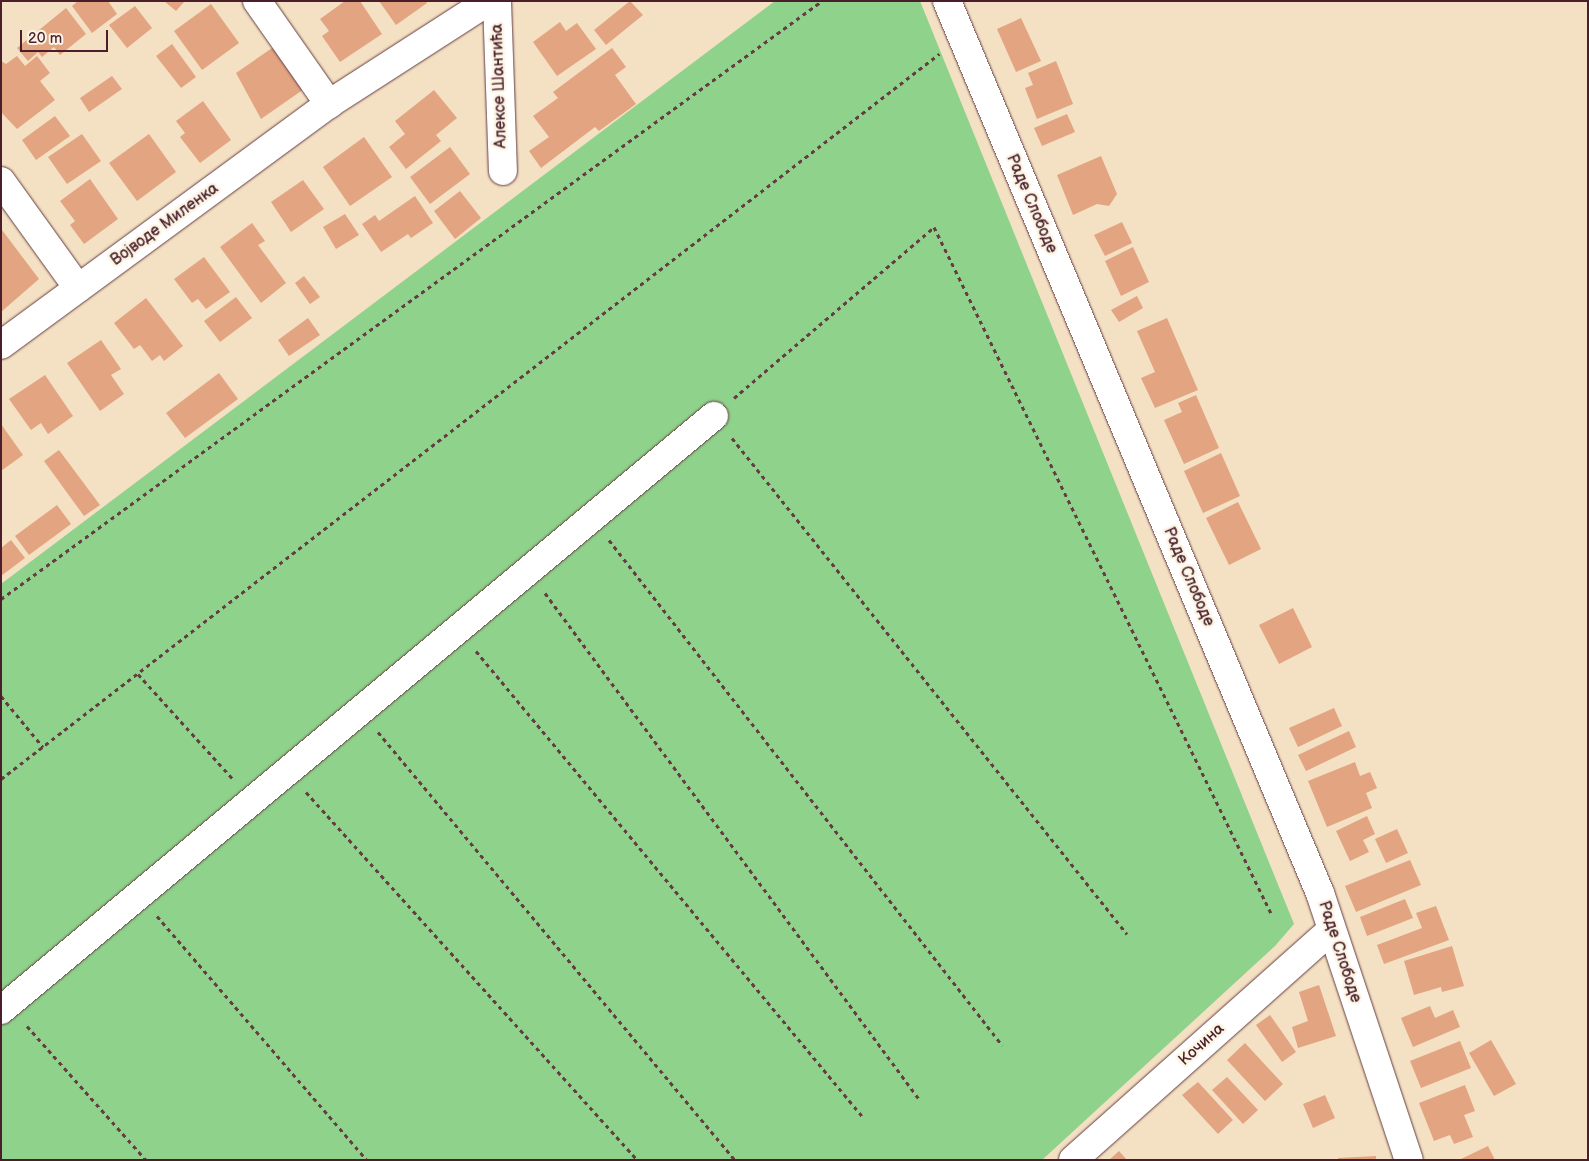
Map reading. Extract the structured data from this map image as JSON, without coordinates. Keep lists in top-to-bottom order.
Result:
{
  "streets": {
    "street": [
      "Алексе Шантића",
      "Раде Слободе",
      "Војводе Миленка",
      "Кочина"
    ]
  },
  "crossings": [
    ["Раде Слободе", "Кочина"]
  ],
  "scale_bar": "20 m"
}
